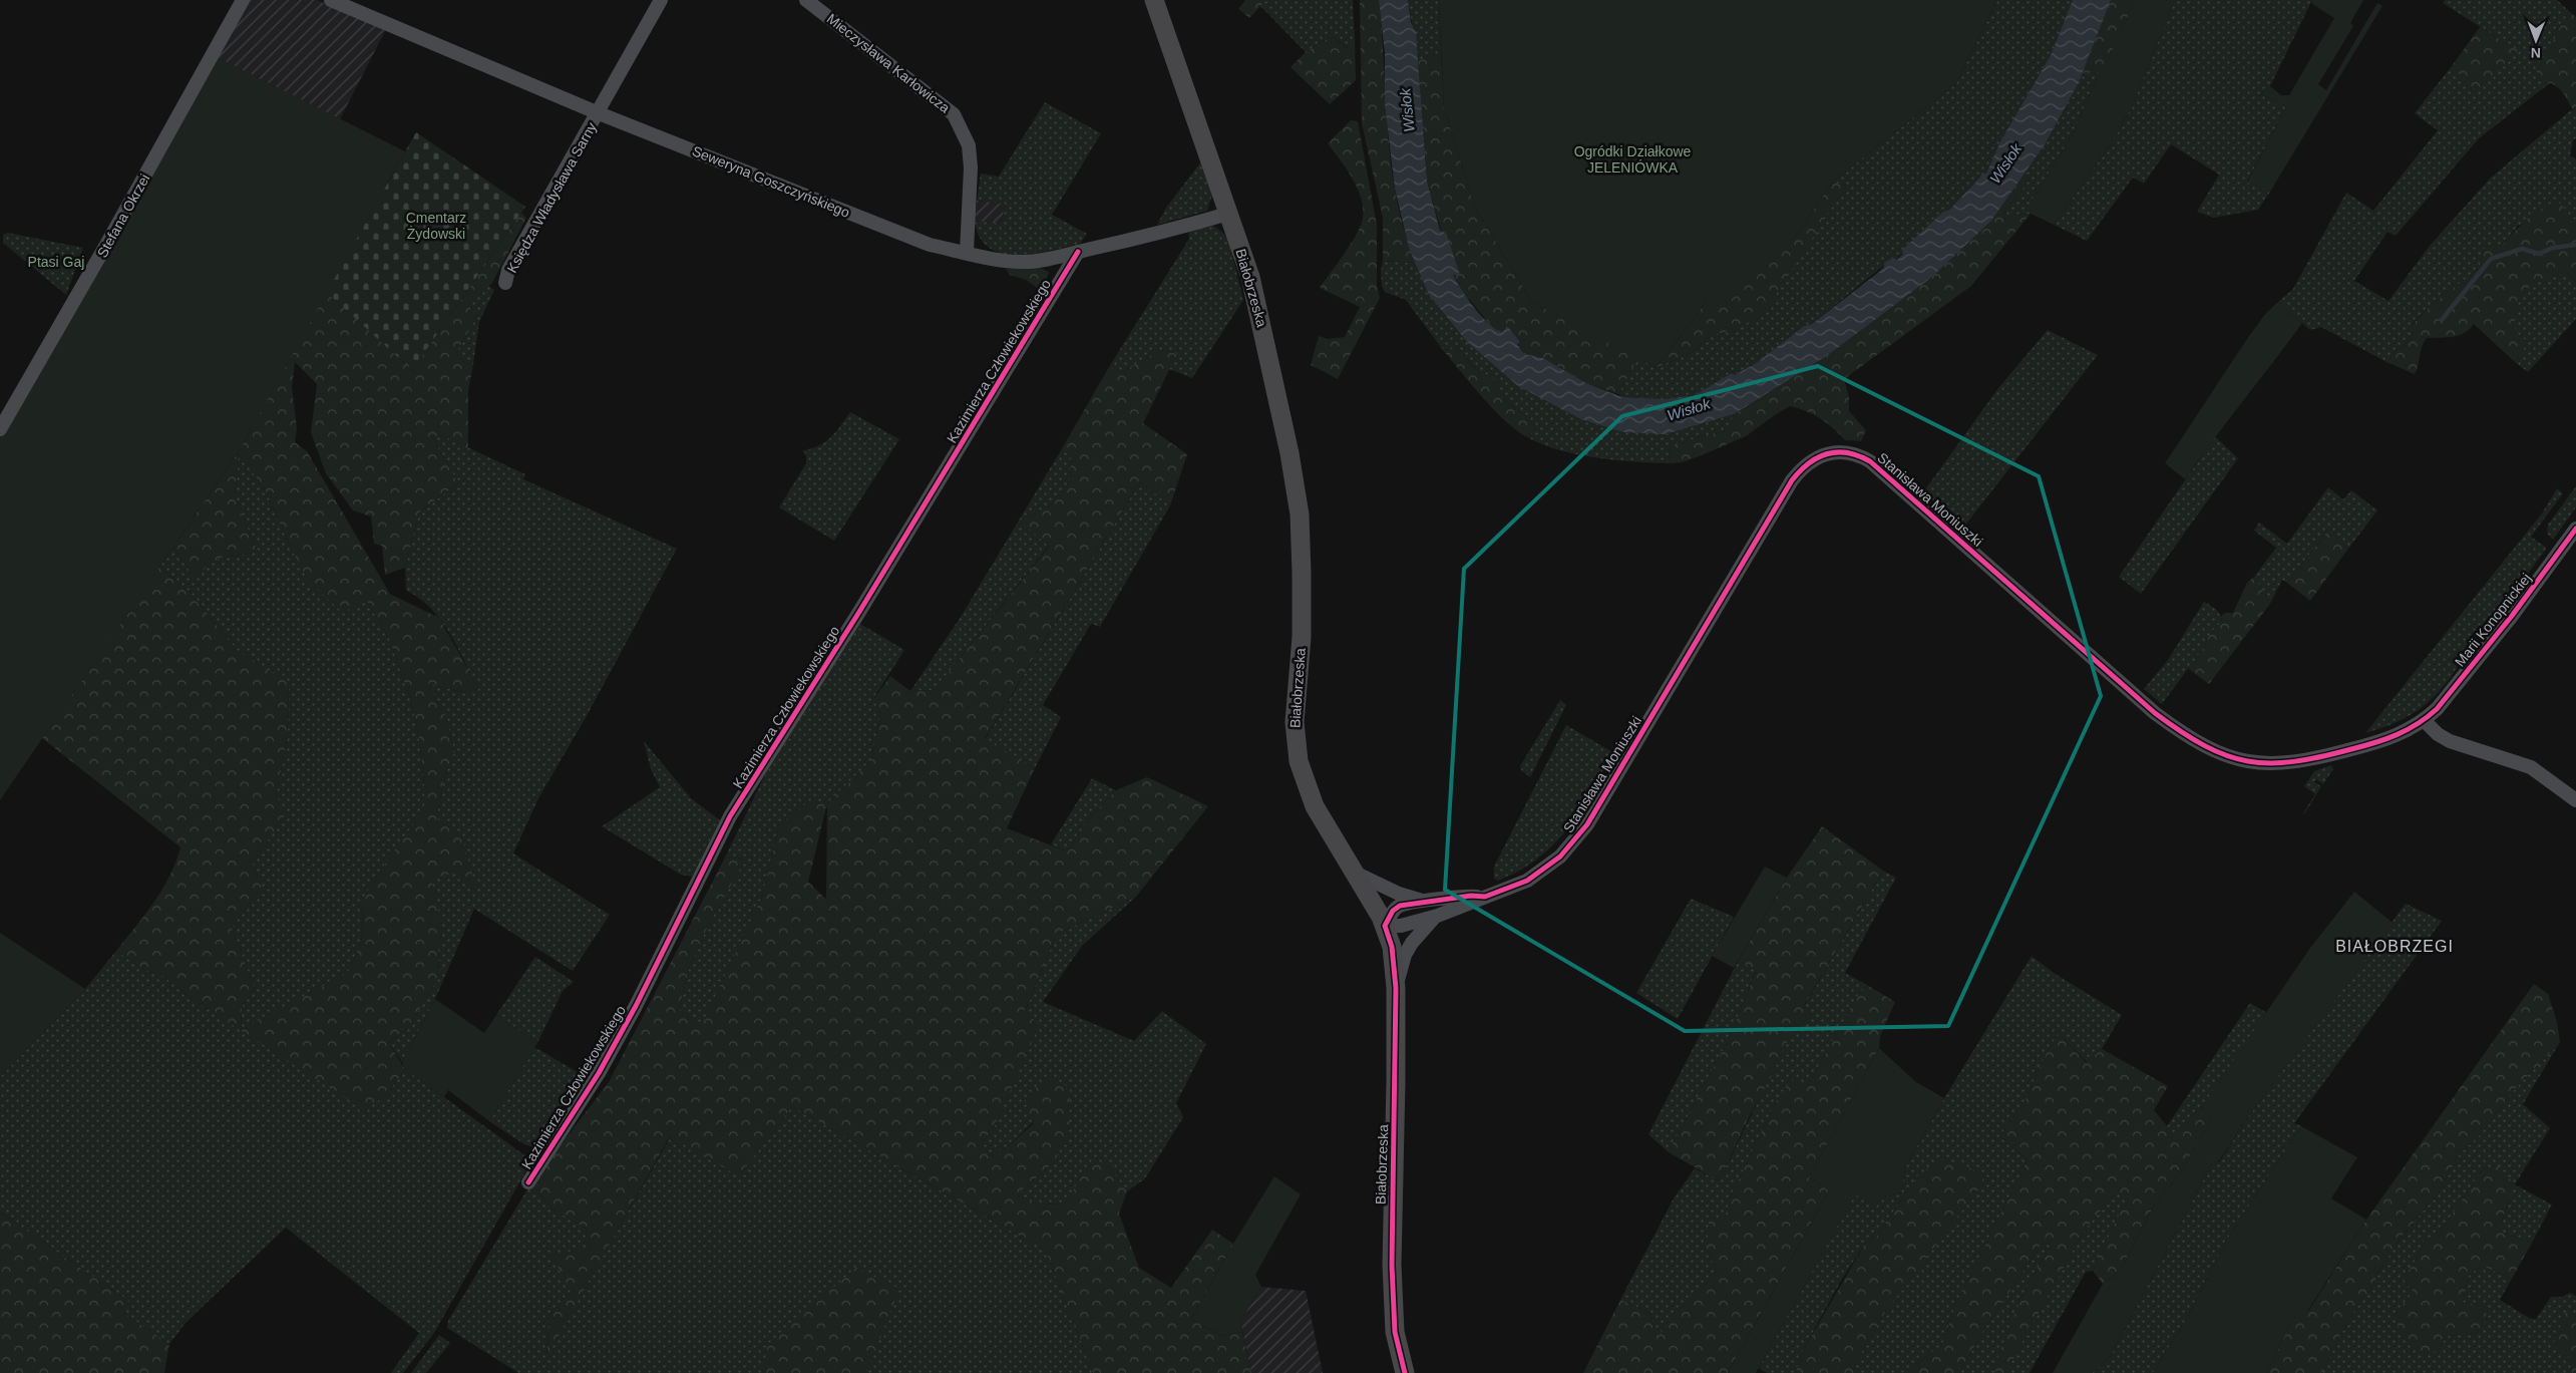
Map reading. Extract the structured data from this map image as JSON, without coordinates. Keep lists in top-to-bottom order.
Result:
{
  "streets": {
    "street": [
      "Mieczysława Karłowicza",
      "Seweryna Goszczyńskiego",
      "Księdza Władysława Sarny",
      "Stefana Okrzei",
      "Białobrzeska",
      "Kazimierza Człowiekowskiego",
      "Stanisława Moniuszki",
      "Marii Konopnickiej"
    ]
  },
  "crossings": [
    ["Mieczysława Karłowicza", "Seweryna Goszczyńskiego"],
    ["Seweryna Goszczyńskiego", "Księdza Władysława Sarny"],
    ["Seweryna Goszczyńskiego", "Białobrzeska"],
    ["Seweryna Goszczyńskiego", "Kazimierza Człowiekowskiego"],
    ["Białobrzeska", "Stanisława Moniuszki"],
    ["Stanisława Moniuszki", "Marii Konopnickiej"]
  ],
  "districts": ["BIAŁOBRZEGI"],
  "water": ["Wisłok"],
  "parks": ["Ogródki Działkowe JELENIÓWKA", "Cmentarz Żydowski", "Ptasi Gaj"],
  "north": "bottom"
}
